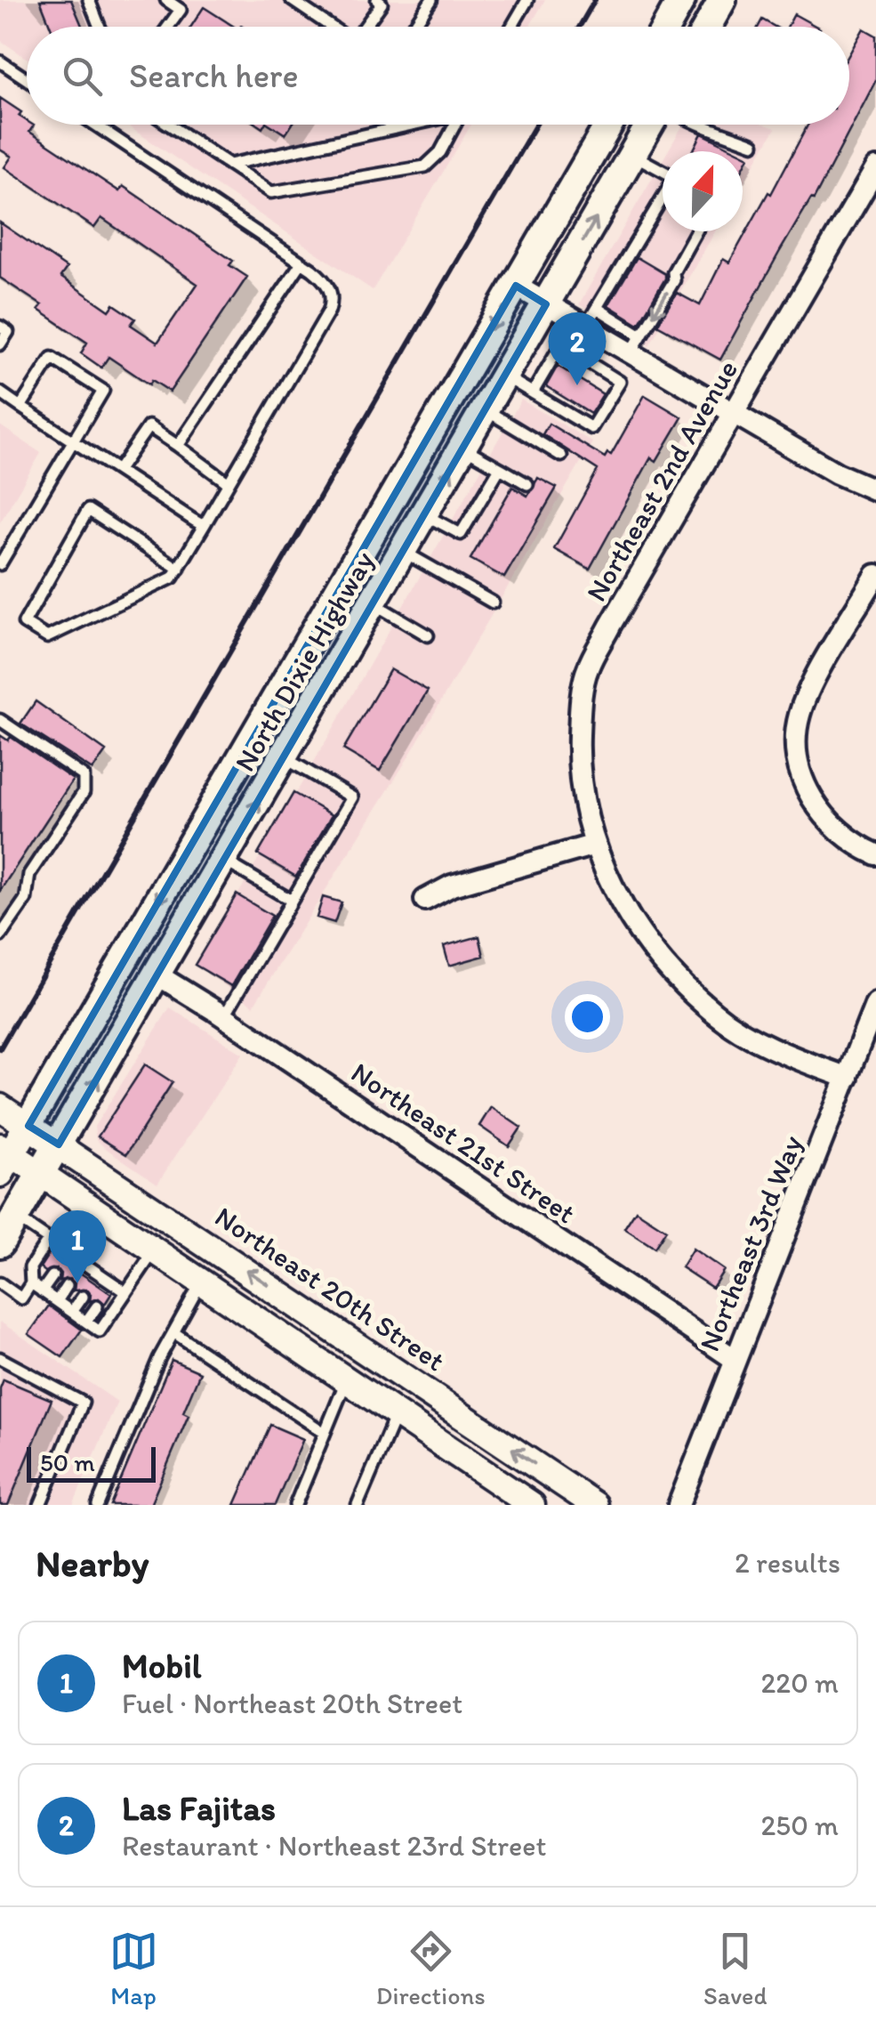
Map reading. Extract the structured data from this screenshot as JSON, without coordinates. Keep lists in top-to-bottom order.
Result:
{
  "streets": {
    "main road": ["North Dixie Highway"],
    "street": [
      "Northeast 2nd Avenue",
      "Northeast 21st Street",
      "Northeast 3rd Way",
      "Northeast 20th Street"
    ]
  },
  "crossings": [
    ["Northeast 2nd Avenue", "Northeast 3rd Way"],
    ["North Dixie Highway", "Northeast 21st Street"],
    ["North Dixie Highway", "Northeast 20th Street"],
    ["Northeast 21st Street", "Northeast 3rd Way"]
  ],
  "scale_bar": "50 m",
  "north": "top",
  "page": {
    "search": "Search here",
    "pins": ["2", "1"],
    "scale": "50 m",
    "heading": ["Nearby", "2 results"],
    "list": [
      {
        "mark": "1",
        "name": "Mobil",
        "note": "Fuel · Northeast 20th Street",
        "value": "220 m"
      },
      {
        "mark": "2",
        "name": "Las Fajitas",
        "note": "Restaurant · Northeast 23rd Street",
        "value": "250 m"
      }
    ],
    "nav": ["Map", "Directions", "Saved"]
  }
}
